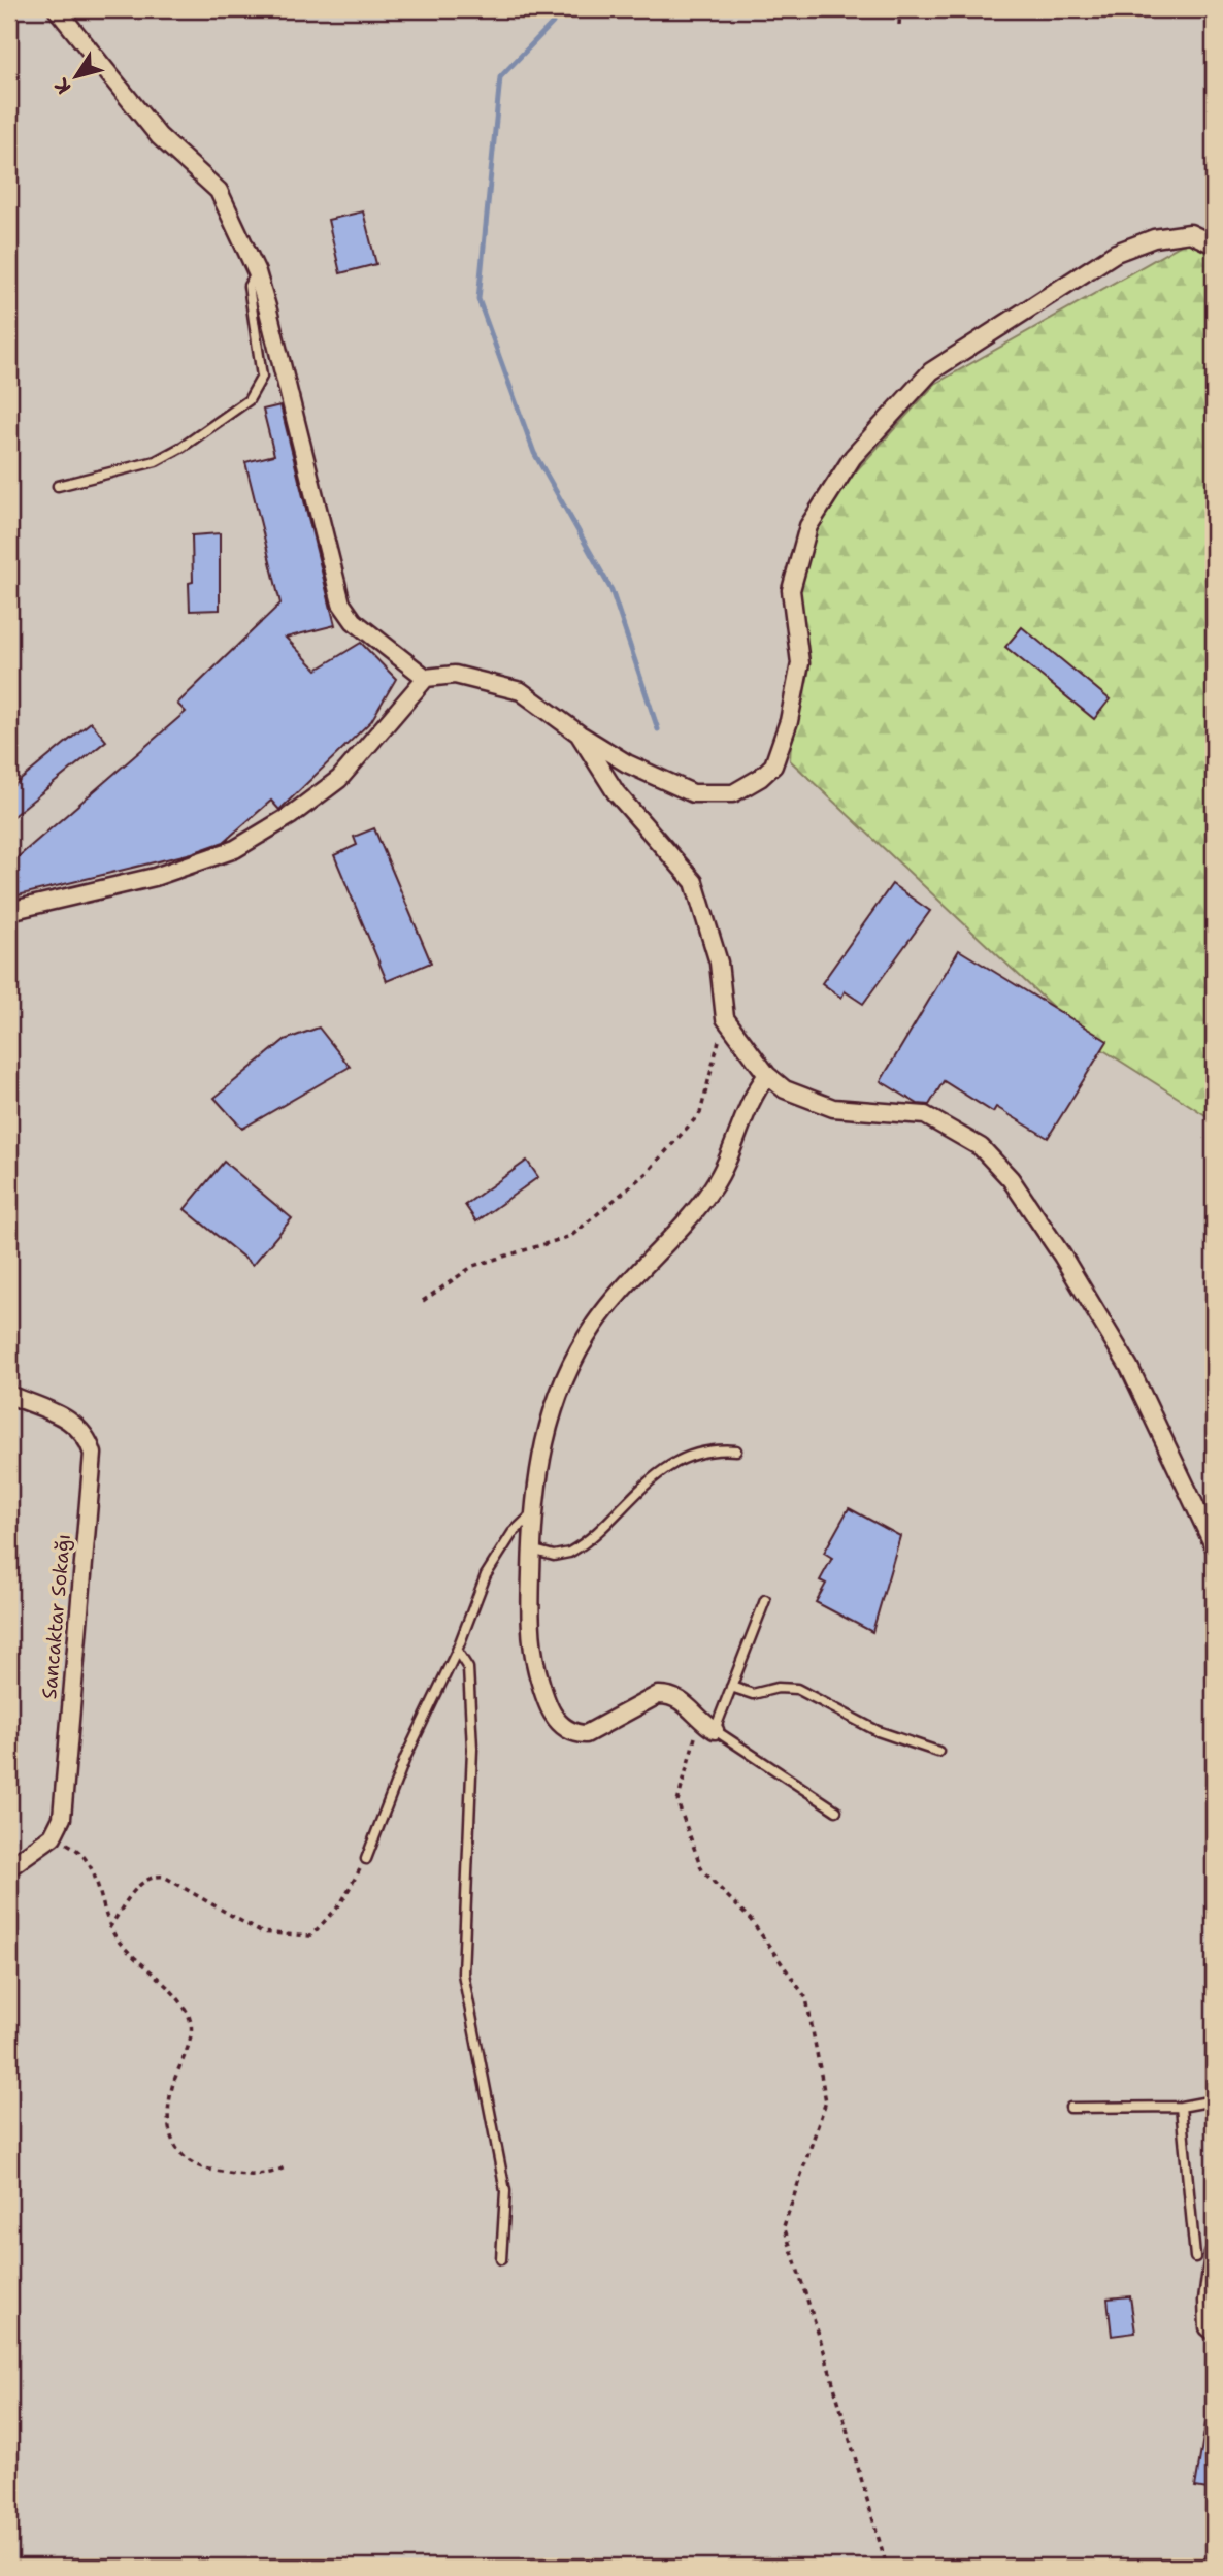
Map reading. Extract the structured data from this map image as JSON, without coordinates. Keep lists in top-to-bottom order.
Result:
{
  "streets": {
    "street": ["Sancaktar Sokağı"]
  },
  "north": "bottom left"
}
